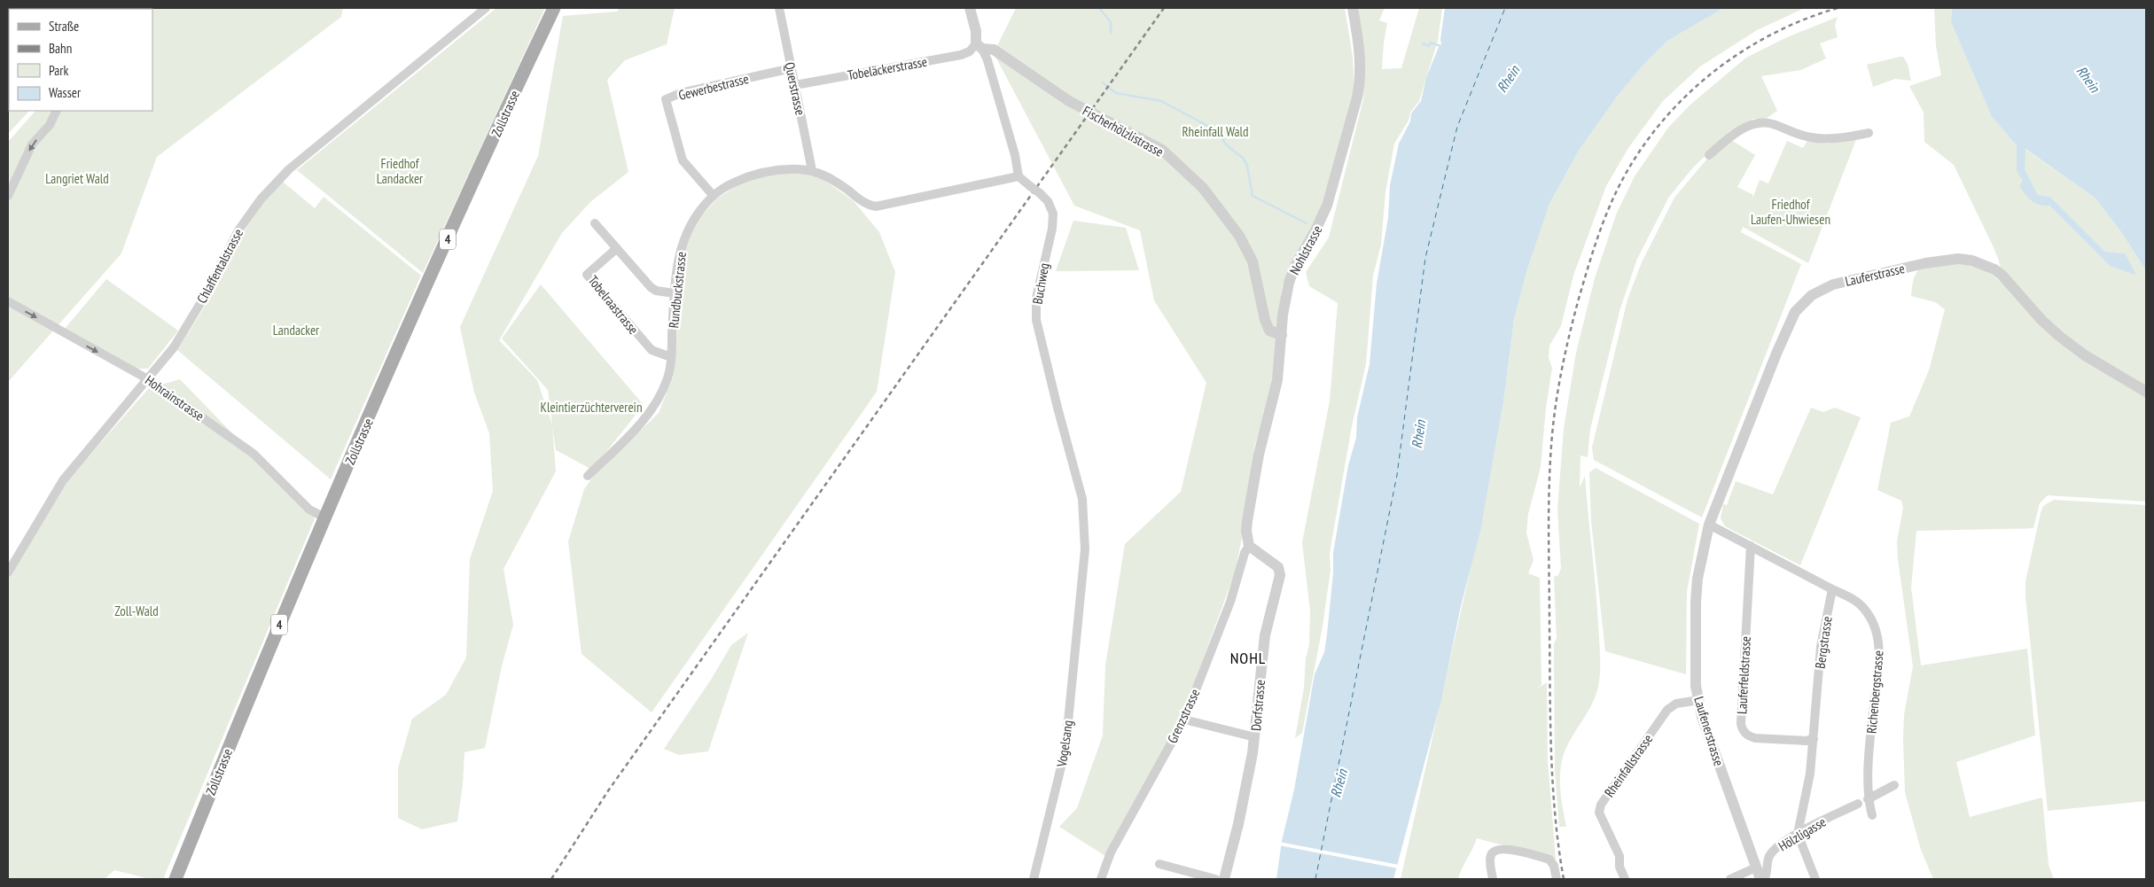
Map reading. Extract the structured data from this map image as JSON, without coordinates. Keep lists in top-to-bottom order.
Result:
{
  "streets": {
    "main road": ["Zollstrasse", "4"],
    "street": [
      "Tobeläckerstrasse",
      "Gewerbestrasse",
      "Querstrasse",
      "Fischerhölzlistrasse",
      "Nohlstrasse",
      "Chlaffentalstrasse",
      "Lauferstrasse",
      "Buchweg",
      "Rundbuckstrasse",
      "Tobelraastrasse",
      "Hohrainstrasse",
      "Bergstrasse",
      "Lauferfeldstrasse",
      "Richenbergstrasse",
      "Dorfstrasse",
      "Grenzstrasse",
      "Laufenerstrasse",
      "Vogelsang",
      "Rheinfallstrasse",
      "Hölzligasse"
    ]
  },
  "crossings": [
    ["Tobeläckerstrasse", "Querstrasse"],
    ["Tobeläckerstrasse", "Fischerhölzlistrasse"],
    ["Gewerbestrasse", "Querstrasse"],
    ["Gewerbestrasse", "Rundbuckstrasse"],
    ["Querstrasse", "Rundbuckstrasse"],
    ["Zollstrasse", "Hohrainstrasse"],
    ["Fischerhölzlistrasse", "Nohlstrasse"],
    ["Nohlstrasse", "Dorfstrasse"],
    ["Nohlstrasse", "Grenzstrasse"],
    ["Chlaffentalstrasse", "Hohrainstrasse"],
    ["Lauferstrasse", "Laufenerstrasse"],
    ["Buchweg", "Rundbuckstrasse"],
    ["Buchweg", "Vogelsang"],
    ["Rundbuckstrasse", "Tobelraastrasse"],
    ["Bergstrasse", "Lauferfeldstrasse"],
    ["Bergstrasse", "Richenbergstrasse"],
    ["Bergstrasse", "Hölzligasse"],
    ["Dorfstrasse", "Grenzstrasse"],
    ["Laufenerstrasse", "Rheinfallstrasse"]
  ],
  "one_way": ["Hohrainstrasse"],
  "districts": ["NOHL"],
  "water": ["Rhein"],
  "parks": [
    "Rheinfall Wald",
    "Friedhof Landacker",
    "Langriet Wald",
    "Friedhof Laufen-Uhwiesen",
    "Landacker",
    "Kleintierzüchterverein",
    "Zoll-Wald"
  ],
  "legend": [
    "Straße",
    "Bahn",
    "Park",
    "Wasser"
  ]
}
